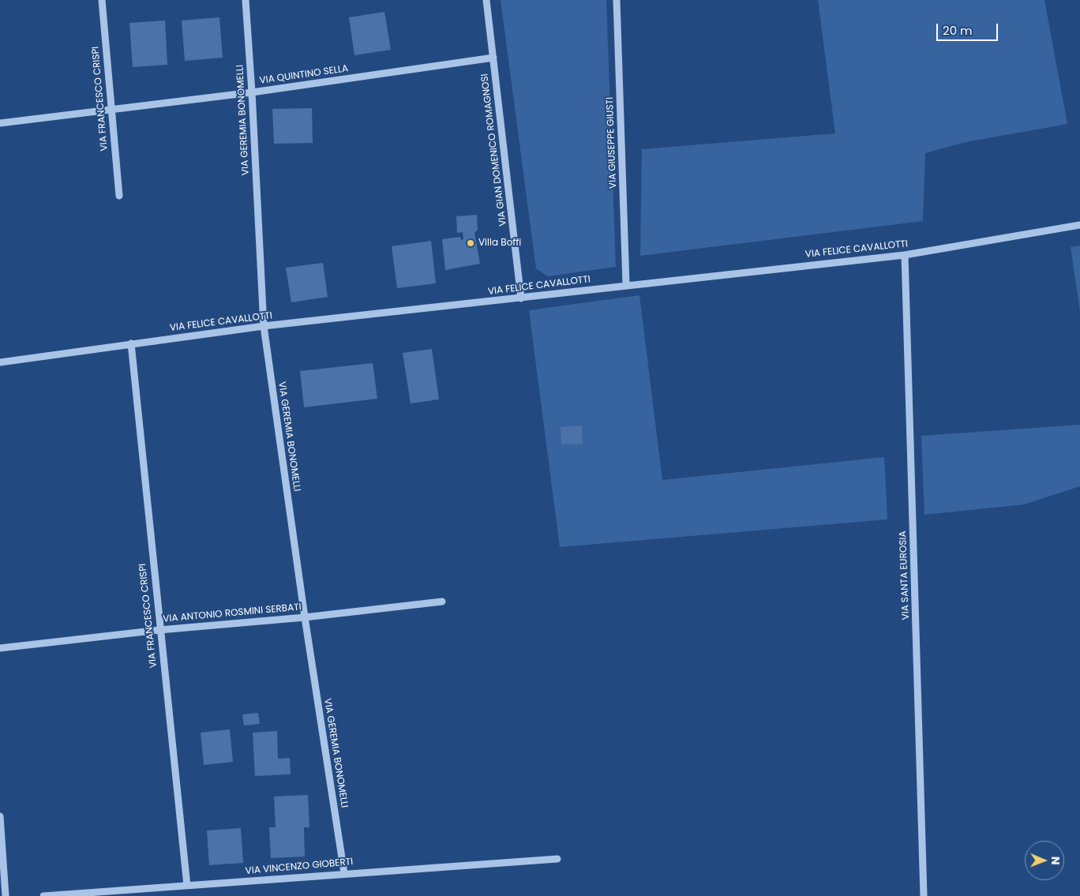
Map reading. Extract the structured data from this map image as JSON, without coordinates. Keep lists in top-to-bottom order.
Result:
{
  "streets": {
    "street": [
      "VIA QUINTINO SELLA",
      "VIA FRANCESCO CRISPI",
      "VIA GEREMIA BONOMELLI",
      "VIA GIUSEPPE GIUSTI",
      "VIA GIAN DOMENICO ROMAGNOSI",
      "VIA FELICE CAVALLOTTI",
      "VIA SANTA EUROSIA",
      "VIA ANTONIO ROSMINI SERBATI",
      "VIA VINCENZO GIOBERTI"
    ]
  },
  "crossings": [
    ["VIA QUINTINO SELLA", "VIA FRANCESCO CRISPI"],
    ["VIA QUINTINO SELLA", "VIA GEREMIA BONOMELLI"],
    ["VIA QUINTINO SELLA", "VIA GIAN DOMENICO ROMAGNOSI"],
    ["VIA FRANCESCO CRISPI", "VIA FELICE CAVALLOTTI"],
    ["VIA FRANCESCO CRISPI", "VIA ANTONIO ROSMINI SERBATI"],
    ["VIA FRANCESCO CRISPI", "VIA VINCENZO GIOBERTI"],
    ["VIA GEREMIA BONOMELLI", "VIA FELICE CAVALLOTTI"],
    ["VIA GEREMIA BONOMELLI", "VIA ANTONIO ROSMINI SERBATI"],
    ["VIA GEREMIA BONOMELLI", "VIA VINCENZO GIOBERTI"],
    ["VIA GIUSEPPE GIUSTI", "VIA FELICE CAVALLOTTI"],
    ["VIA GIAN DOMENICO ROMAGNOSI", "VIA FELICE CAVALLOTTI"],
    ["VIA FELICE CAVALLOTTI", "VIA SANTA EUROSIA"]
  ],
  "places": ["Villa Boffi"],
  "scale_bar": "20 m",
  "north": "right"
}
